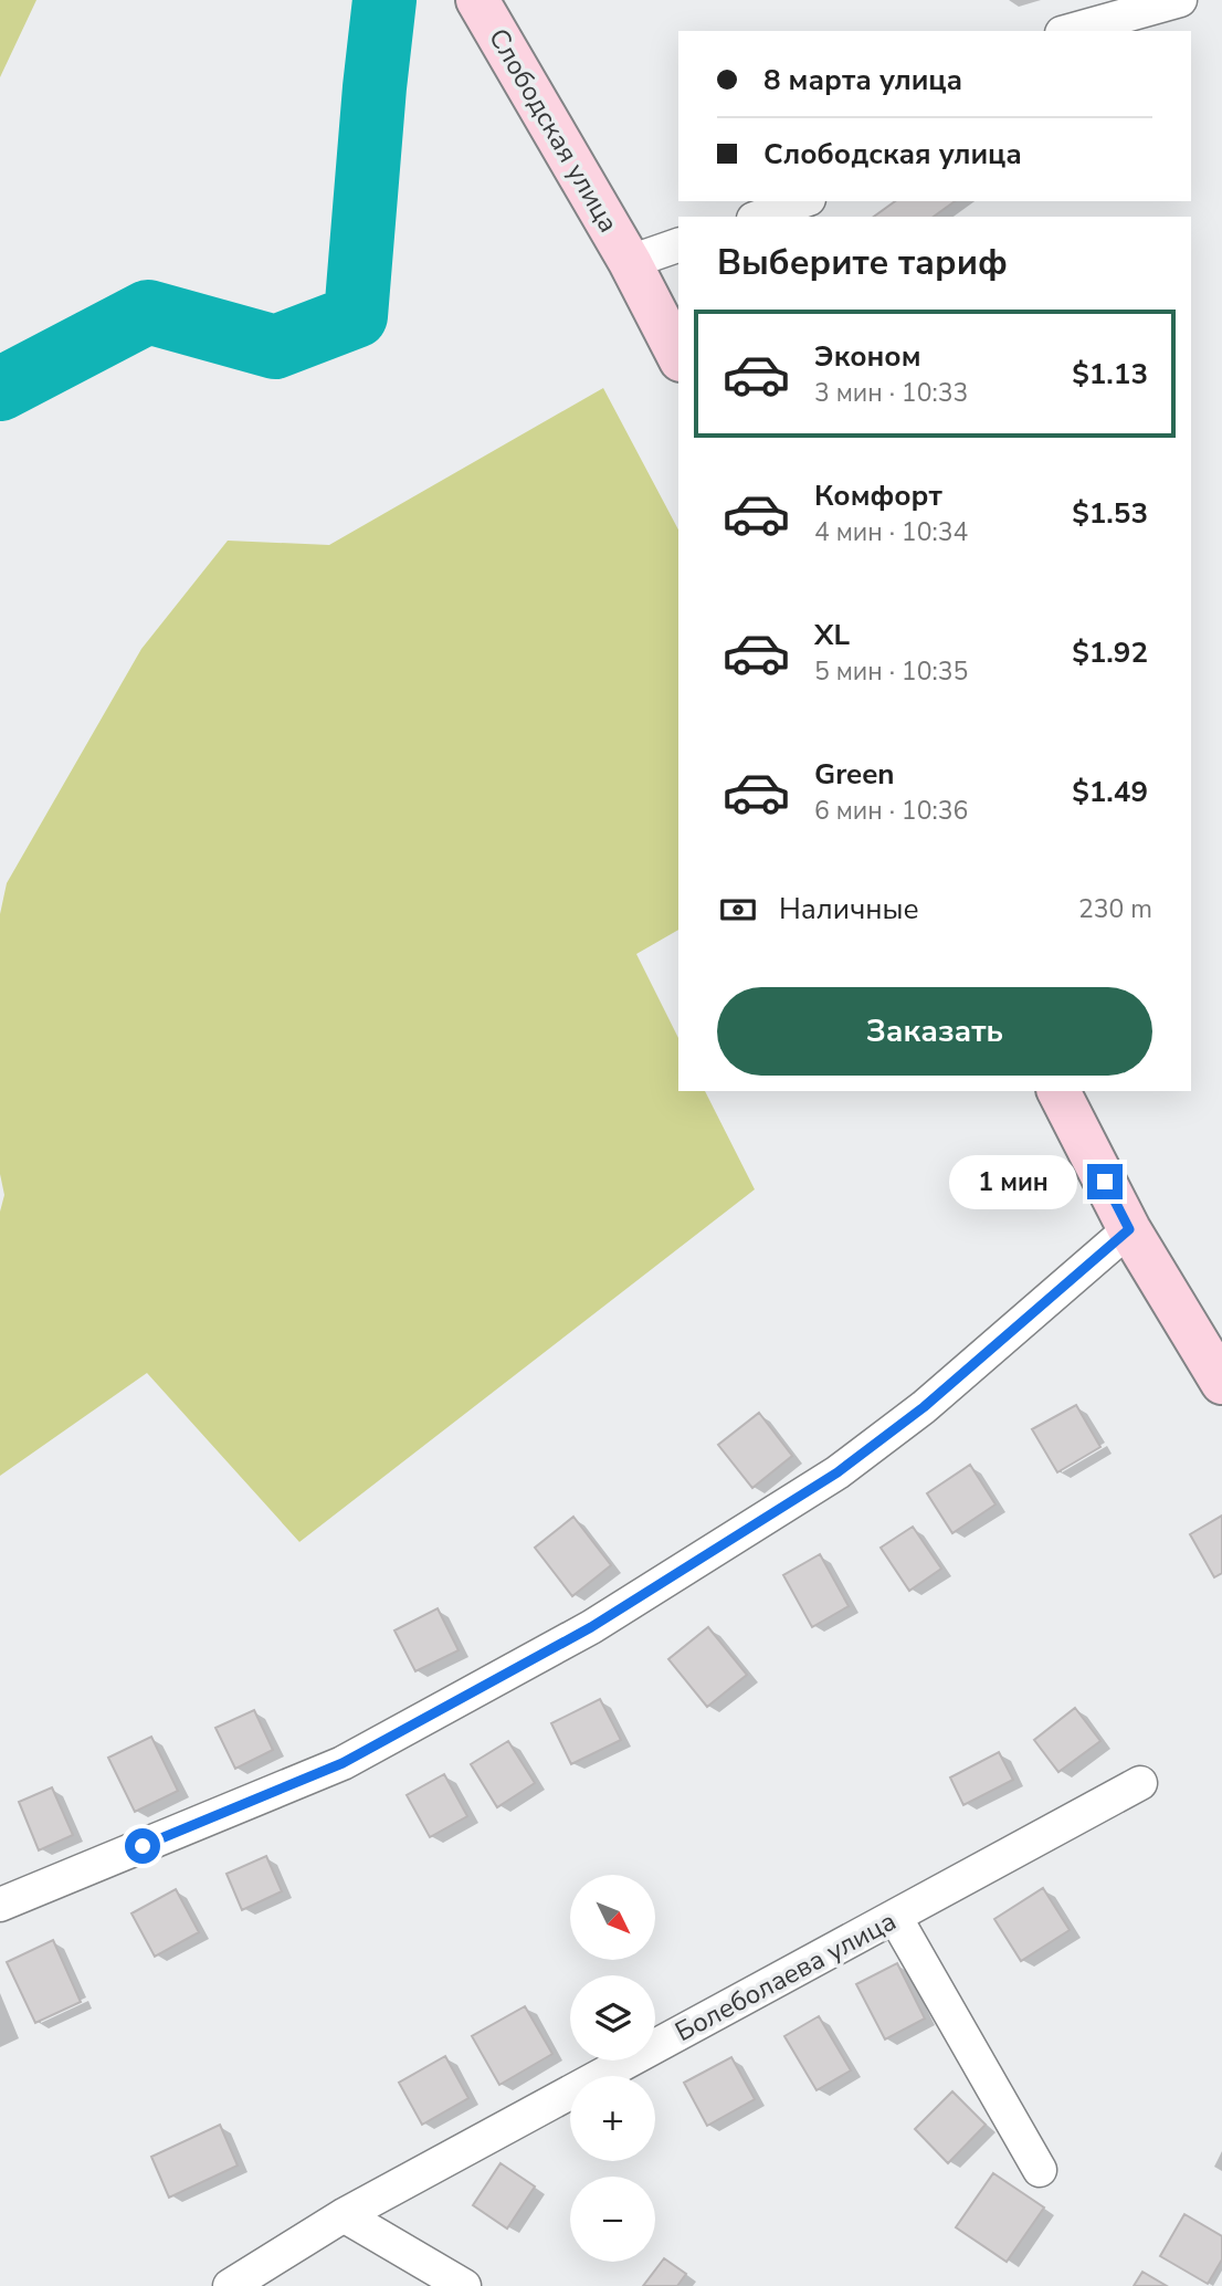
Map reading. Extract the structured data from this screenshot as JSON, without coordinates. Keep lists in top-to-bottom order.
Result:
{
  "streets": {
    "street": ["Слободская улица", "Болеболаева улица"]
  },
  "north": "bottom right",
  "page": {
    "banner": ["8 марта улица", "Слободская улица"],
    "heading": "Выберите тариф",
    "list": [
      {
        "name": "Эконом",
        "note": "3 мин · 10:33",
        "value": "$1.13"
      },
      {
        "name": "Комфорт",
        "note": "4 мин · 10:34",
        "value": "$1.53"
      },
      {
        "name": "XL",
        "note": "5 мин · 10:35",
        "value": "$1.92"
      },
      {
        "name": "Green",
        "note": "6 мин · 10:36",
        "value": "$1.49"
      }
    ],
    "pay": ["Наличные", "230 m"],
    "buttons": "Заказать",
    "bubble": "1 мин",
    "map_buttons": ["+", "−"]
  }
}
